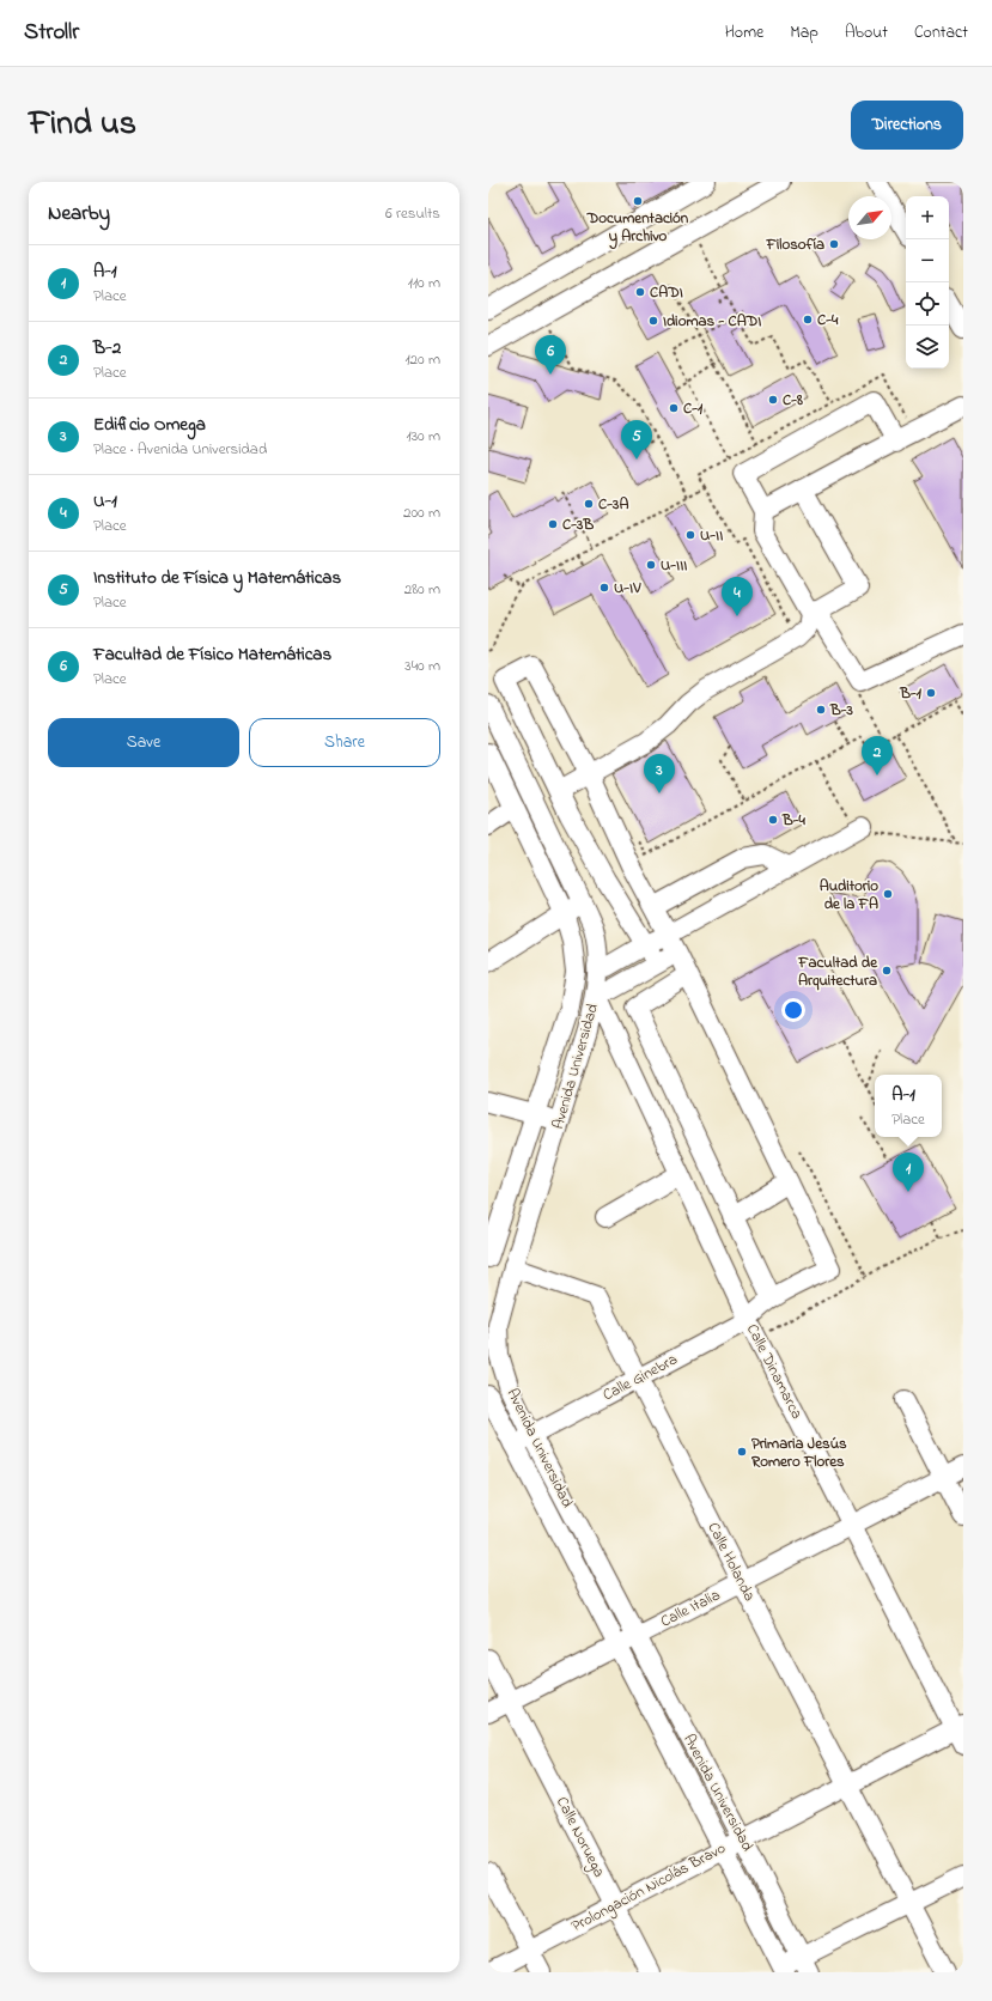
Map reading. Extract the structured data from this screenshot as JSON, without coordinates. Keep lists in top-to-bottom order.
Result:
{
  "streets": {
    "street": [
      "Avenida Universidad",
      "Calle Dinamarca",
      "Calle Ginebra",
      "Calle Holanda",
      "Calle Italia",
      "Calle Noruega",
      "Prolongación Nicolás Bravo"
    ]
  },
  "crossings": [
    ["Avenida Universidad", "Calle Dinamarca"],
    ["Avenida Universidad", "Calle Ginebra"],
    ["Avenida Universidad", "Calle Holanda"],
    ["Avenida Universidad", "Calle Italia"],
    ["Avenida Universidad", "Prolongación Nicolás Bravo"],
    ["Calle Dinamarca", "Calle Ginebra"],
    ["Calle Dinamarca", "Calle Italia"],
    ["Calle Dinamarca", "Prolongación Nicolás Bravo"],
    ["Calle Ginebra", "Calle Holanda"],
    ["Calle Holanda", "Calle Italia"],
    ["Calle Holanda", "Prolongación Nicolás Bravo"],
    ["Calle Italia", "Calle Noruega"],
    ["Calle Noruega", "Prolongación Nicolás Bravo"]
  ],
  "places": [
    "Documentación y Archivo",
    "Filosofía",
    "CADI",
    "C-4",
    "Idiomas - CADI",
    "C-8",
    "C-1",
    "C-3A",
    "C-3B",
    "U-II",
    "U-III",
    "U-IV",
    "B-1",
    "B-3",
    "B-4",
    "Auditorio de la FA",
    "Facultad de Arquitectura",
    "Primaria Jesús Romero Flores"
  ],
  "north": "top right",
  "page": {
    "header": "Strollr",
    "nav": [
      "Home",
      "Map",
      "About",
      "Contact"
    ],
    "title": "Find us",
    "buttons": [
      "Directions",
      ["Save", "Share"]
    ],
    "heading": ["Nearby", "6 results"],
    "map_buttons": ["+", "−"],
    "list": [
      {
        "mark": "1",
        "name": "A-1",
        "note": "Place",
        "value": "110 m"
      },
      {
        "mark": "2",
        "name": "B-2",
        "note": "Place",
        "value": "120 m"
      },
      {
        "mark": "3",
        "name": "Edificio Omega",
        "note": "Place · Avenida Universidad",
        "value": "130 m"
      },
      {
        "mark": "4",
        "name": "U-1",
        "note": "Place",
        "value": "200 m"
      },
      {
        "mark": "5",
        "name": "Instituto de Física y Matemáticas",
        "note": "Place",
        "value": "280 m"
      },
      {
        "mark": "6",
        "name": "Facultad de Físico Matemáticas",
        "note": "Place",
        "value": "340 m"
      }
    ],
    "pins": [
      "6",
      "5",
      "4",
      "2",
      "3",
      "1"
    ],
    "popup": ["A-1", "Place"]
  }
}
